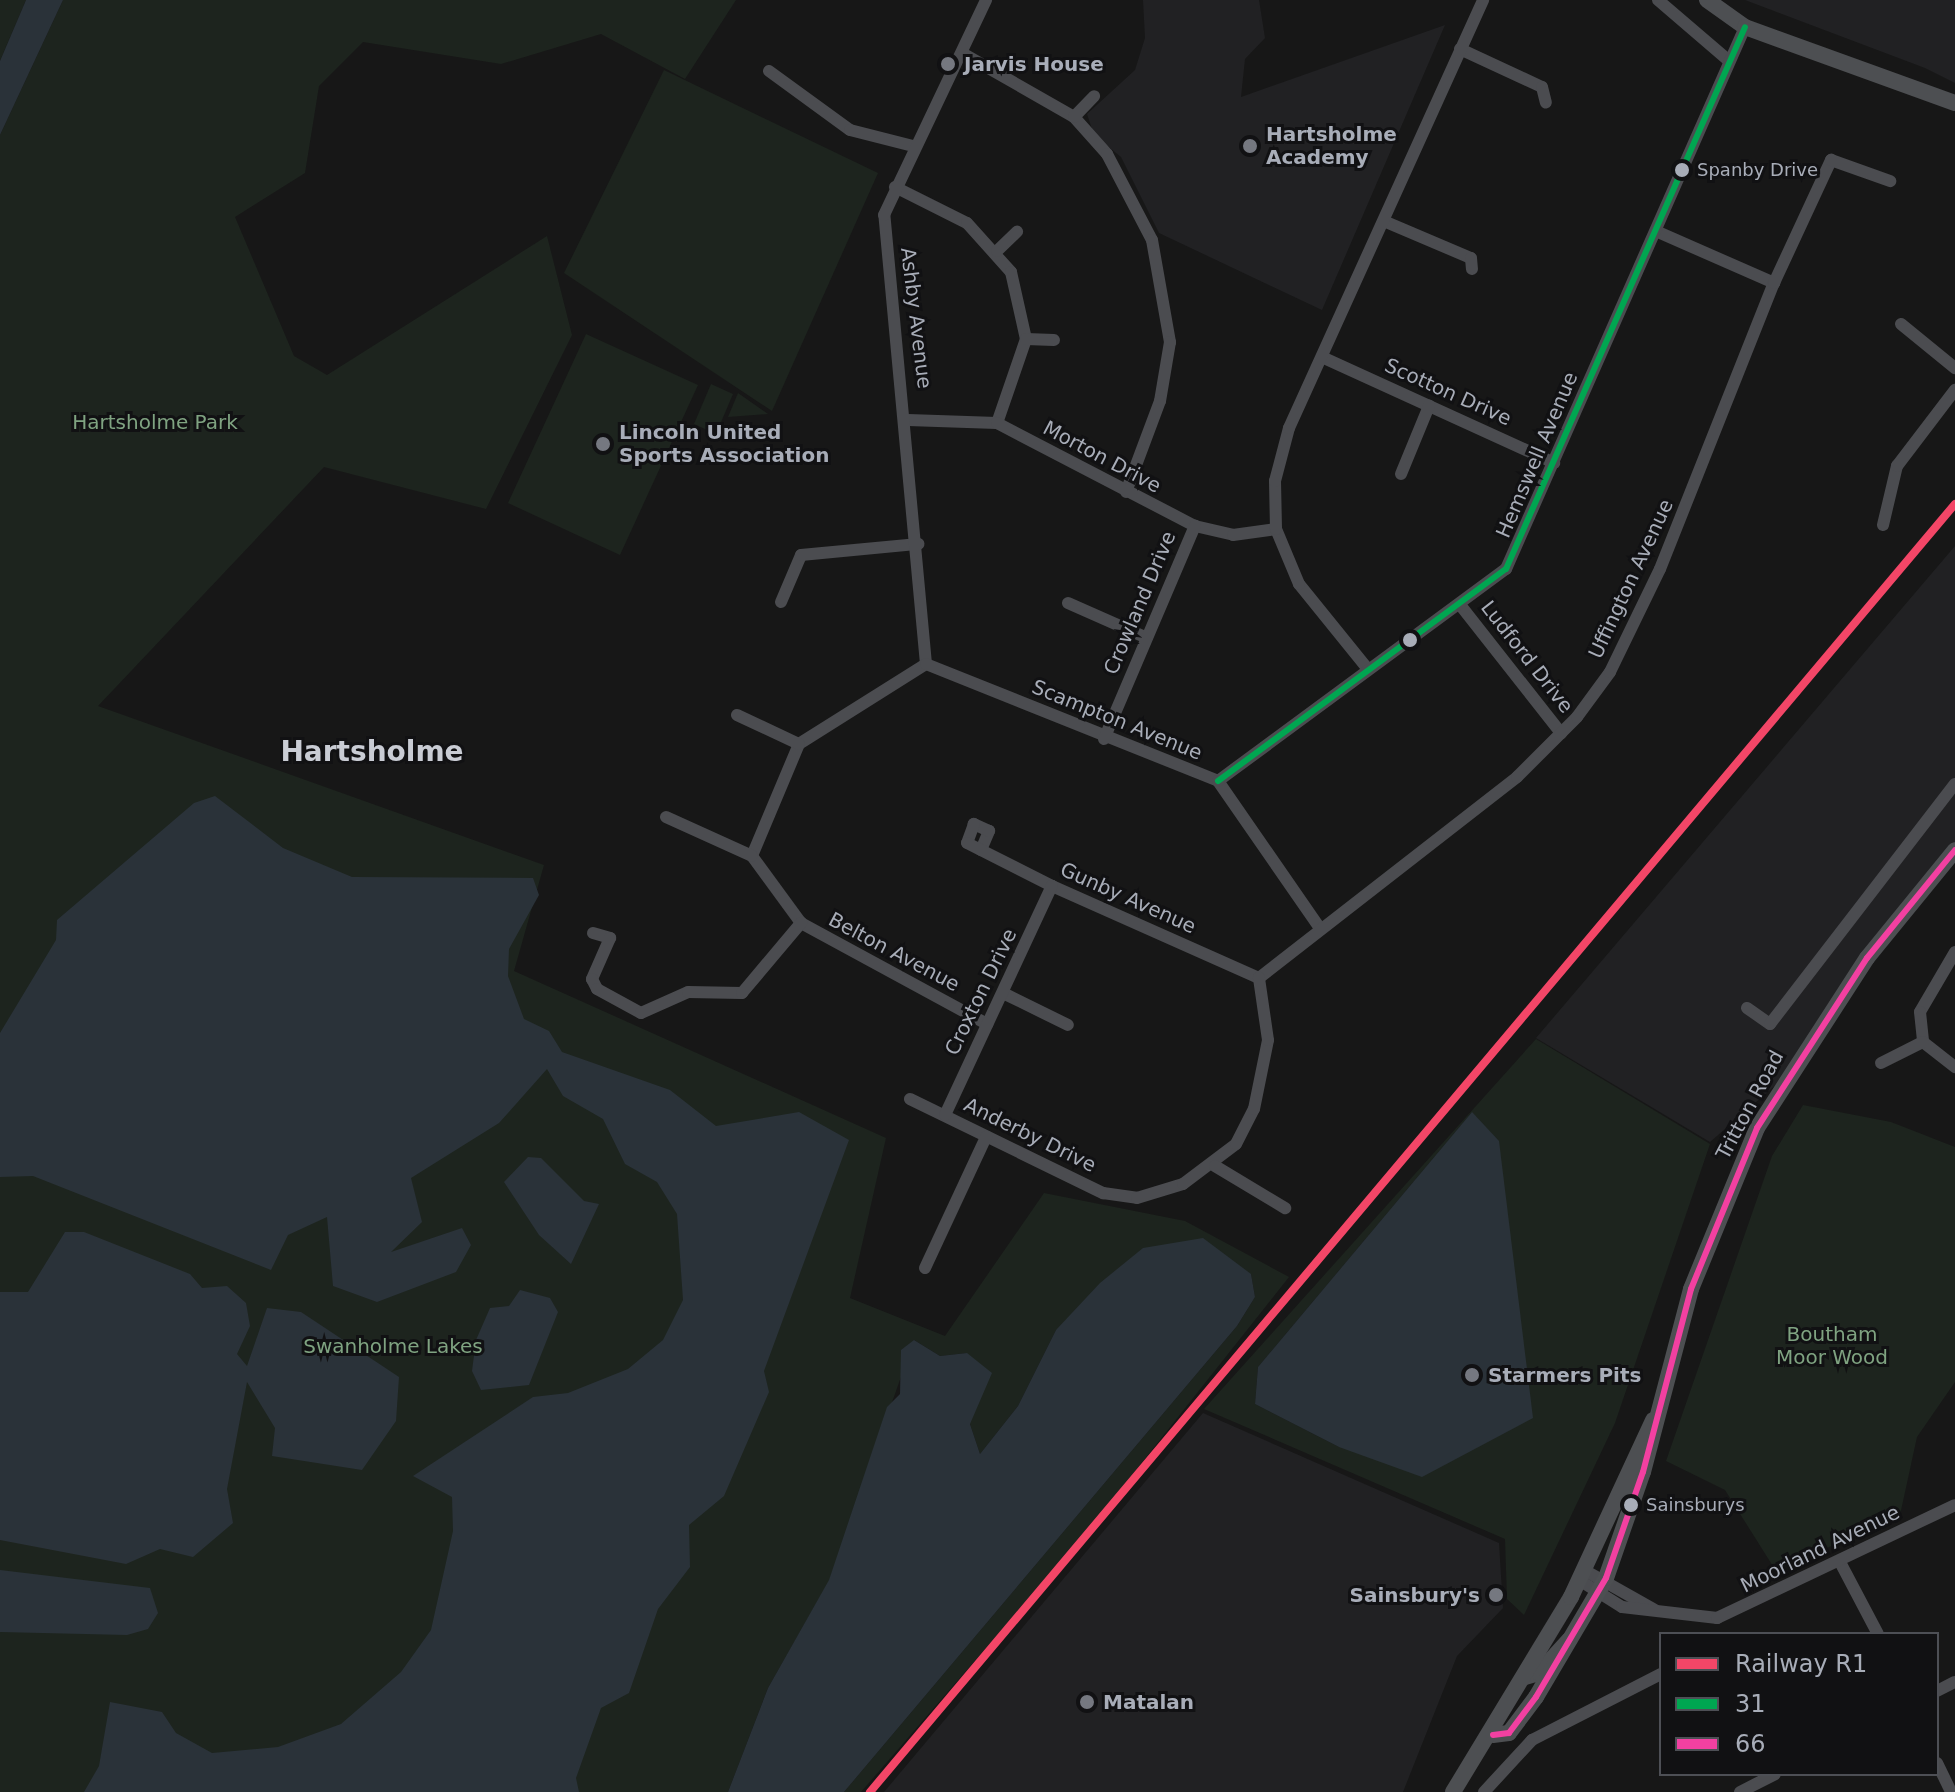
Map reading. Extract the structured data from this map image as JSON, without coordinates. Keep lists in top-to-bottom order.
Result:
{
  "streets": {
    "main road": ["Tritton Road"],
    "street": [
      "Ashby Avenue",
      "Scotton Drive",
      "Hemswell Avenue",
      "Morton Drive",
      "Uffington Avenue",
      "Crowland Drive",
      "Ludford Drive",
      "Scampton Avenue",
      "Gunby Avenue",
      "Belton Avenue",
      "Croxton Drive",
      "Anderby Drive",
      "Moorland Avenue"
    ]
  },
  "crossings": [
    ["Ashby Avenue", "Morton Drive"],
    ["Ashby Avenue", "Scampton Avenue"],
    ["Scotton Drive", "Hemswell Avenue"],
    ["Hemswell Avenue", "Ludford Drive"],
    ["Hemswell Avenue", "Scampton Avenue"],
    ["Morton Drive", "Crowland Drive"],
    ["Uffington Avenue", "Ludford Drive"],
    ["Uffington Avenue", "Scampton Avenue"],
    ["Uffington Avenue", "Gunby Avenue"],
    ["Uffington Avenue", "Anderby Drive"],
    ["Crowland Drive", "Scampton Avenue"],
    ["Gunby Avenue", "Croxton Drive"],
    ["Gunby Avenue", "Anderby Drive"],
    ["Belton Avenue", "Croxton Drive"],
    ["Croxton Drive", "Anderby Drive"],
    ["Tritton Road", "Moorland Avenue"]
  ],
  "districts": ["Hartsholme"],
  "parks": ["Hartsholme Park", "Boutham Moor Wood", "Swanholme Lakes"],
  "places": [
    "Jarvis House",
    "Hartsholme Academy",
    "Spanby Drive",
    "Lincoln United Sports Association",
    "Starmers Pits",
    "Sainsburys",
    "Sainsbury's",
    "Matalan"
  ],
  "lines": ["transit line 31", "rail line R1", "transit line 66"],
  "legend": ["Railway R1", "31", "66"]
}
